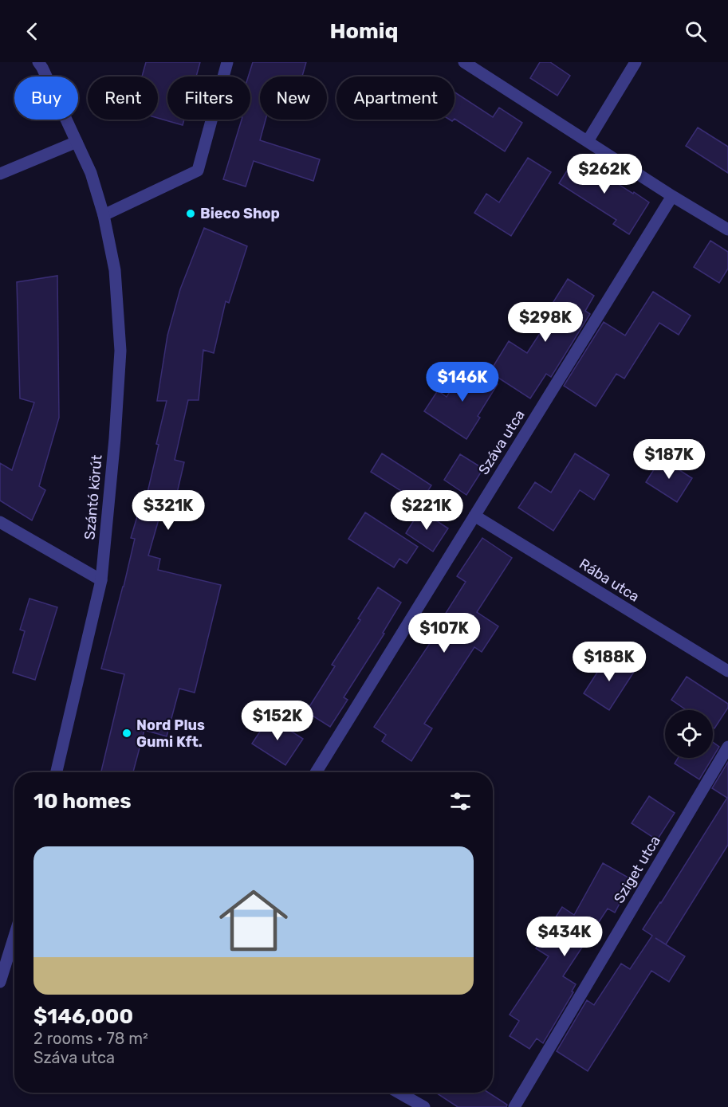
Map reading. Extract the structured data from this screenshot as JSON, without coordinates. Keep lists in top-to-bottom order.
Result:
{
  "streets": {
    "street": [
      "Száva utca",
      "Szántó körút",
      "Rába utca",
      "Sziget utca"
    ]
  },
  "crossings": [
    ["Száva utca", "Rába utca"]
  ],
  "places": ["Bieco Shop", "Nord Plus Gumi Kft."],
  "page": {
    "header": "Homiq",
    "chip": [
      "Buy",
      "Rent",
      "Filters",
      "New",
      "Apartment"
    ],
    "price": [
      "$262K",
      "$298K",
      "$146K",
      "$187K",
      "$321K",
      "$221K",
      "$107K",
      "$188K",
      "$152K",
      "$434K"
    ],
    "heading": "10 homes",
    "list": [
      {
        "name": "$146,000",
        "note": "2 rooms · 78 m² · Száva utca"
      }
    ]
  }
}
